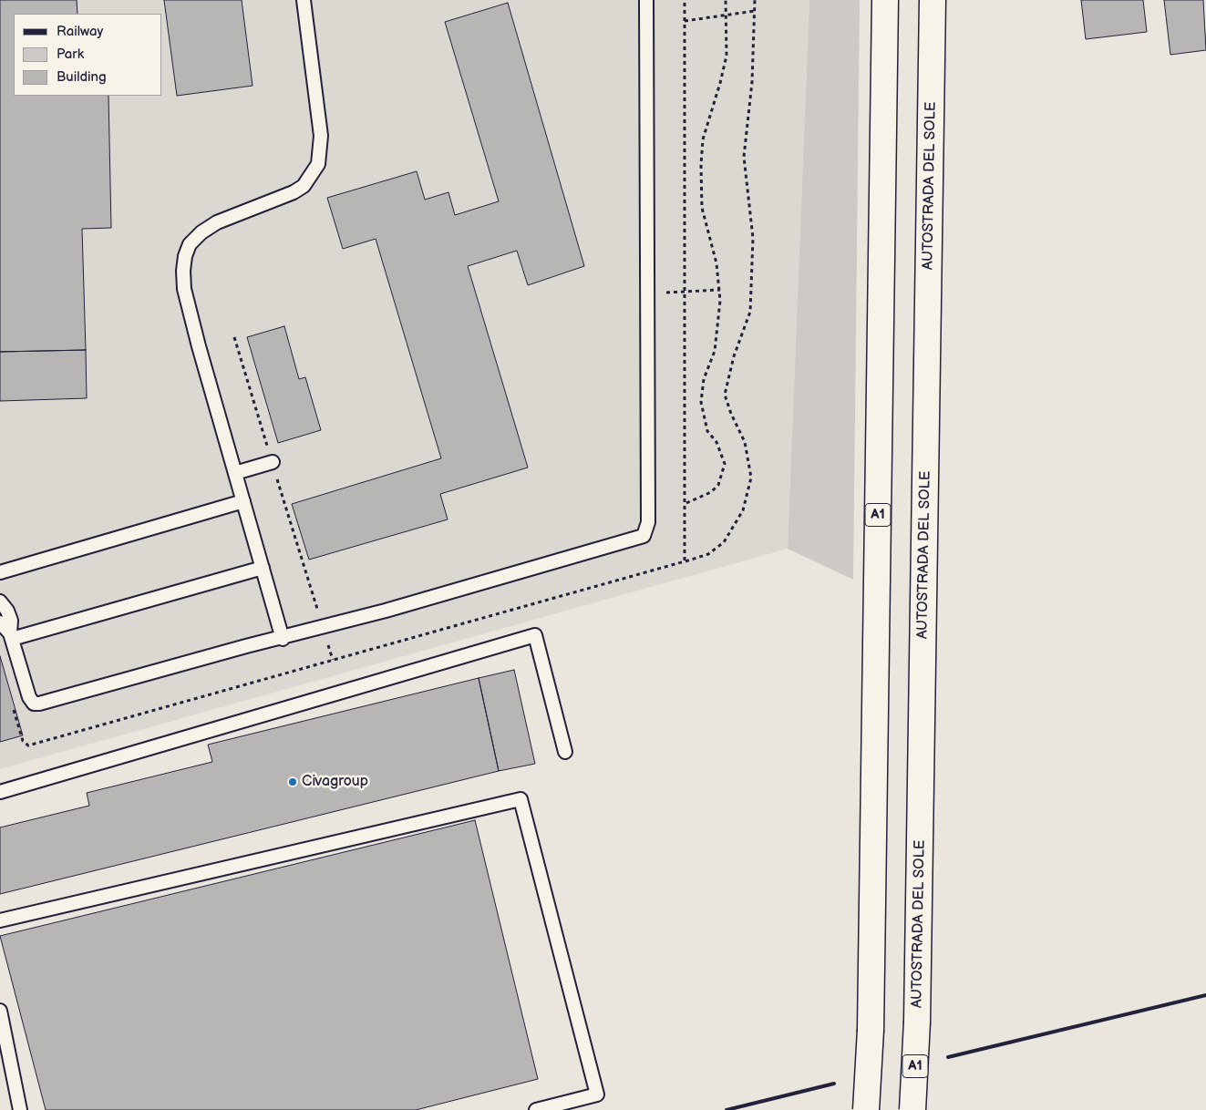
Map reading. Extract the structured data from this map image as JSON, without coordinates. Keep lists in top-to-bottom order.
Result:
{
  "streets": {
    "highway": ["AUTOSTRADA DEL SOLE", "A1"]
  },
  "places": ["Civagroup"],
  "legend": ["Railway", "Park", "Building"]
}
